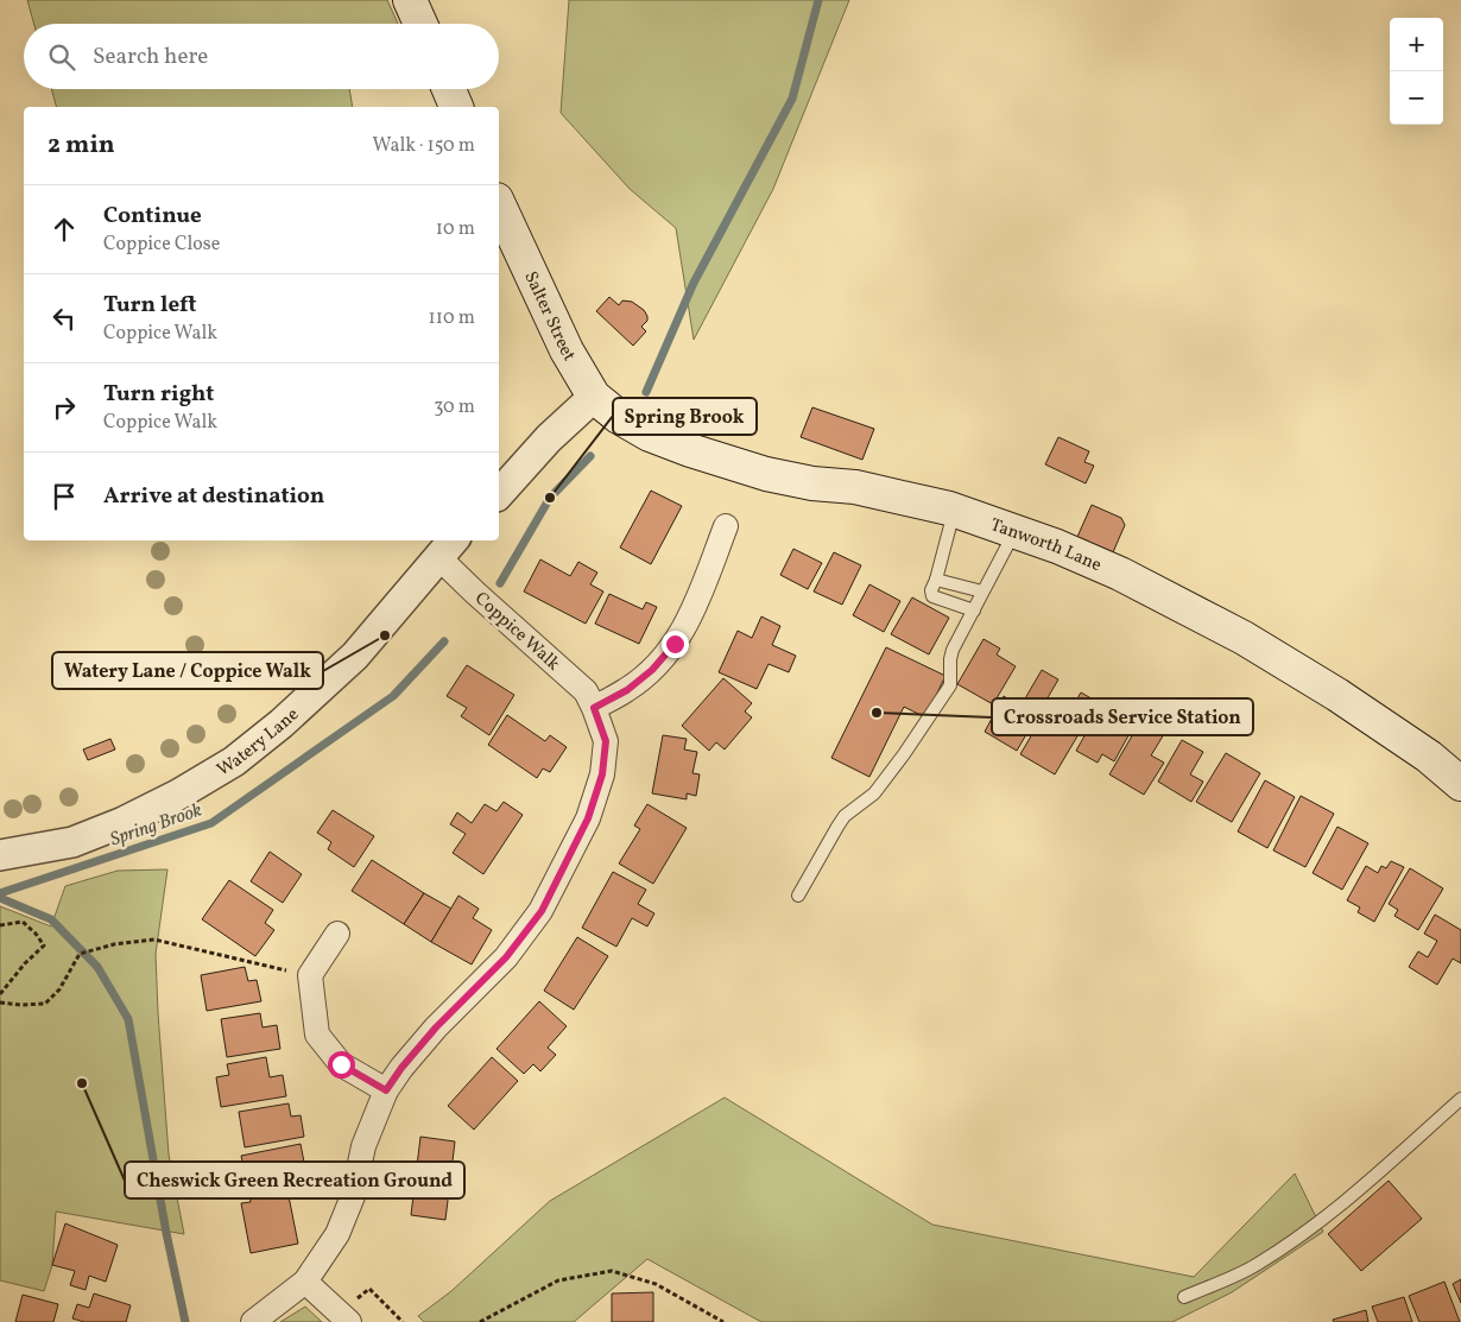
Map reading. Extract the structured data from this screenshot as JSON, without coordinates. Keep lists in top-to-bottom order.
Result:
{
  "streets": {
    "main road": ["Salter Street", "Tanworth Lane"],
    "street": ["Coppice Walk", "Watery Lane"]
  },
  "crossings": [
    ["Salter Street", "Tanworth Lane"],
    ["Coppice Walk", "Watery Lane"]
  ],
  "water": ["Spring Brook"],
  "places": [
    "Spring Brook",
    "Watery Lane / Coppice Walk",
    "Crossroads Service Station",
    "Cheswick Green Recreation Ground"
  ],
  "page": {
    "map_buttons": ["+", "−"],
    "search": "Search here",
    "heading": ["2 min", "Walk · 150 m"],
    "list": [
      ["Continue", "Coppice Close", "10 m"],
      ["Turn left", "Coppice Walk", "110 m"],
      ["Turn right", "Coppice Walk", "30 m"],
      "Arrive at destination"
    ]
  }
}
